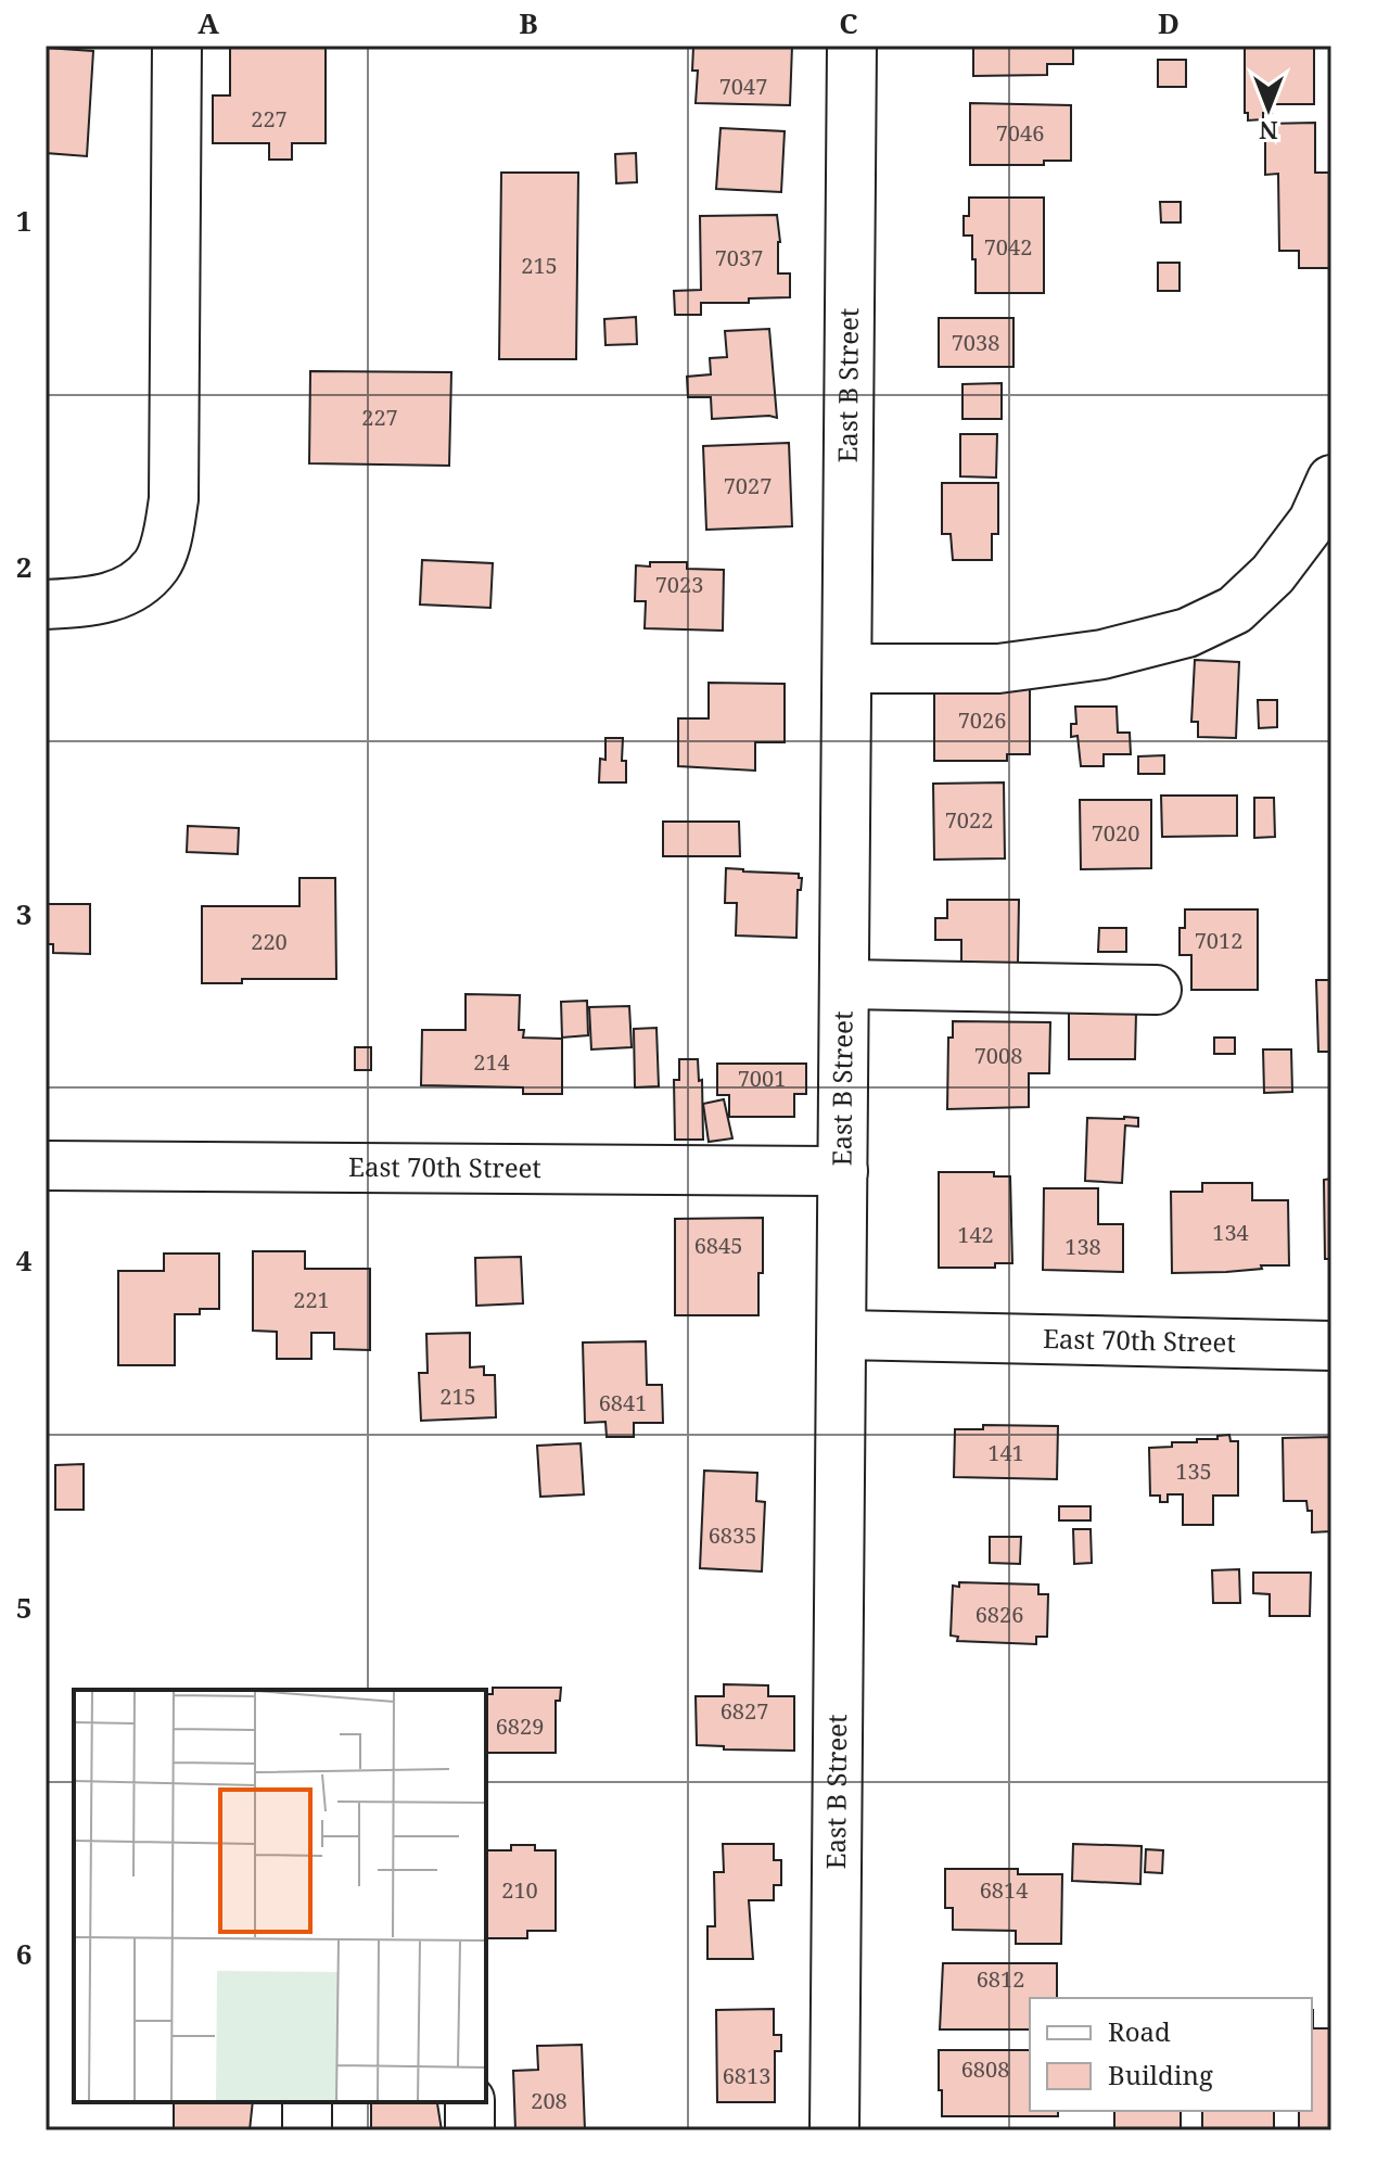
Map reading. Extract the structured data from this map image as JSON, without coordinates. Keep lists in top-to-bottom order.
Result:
{
  "streets": {
    "street": ["East B Street", "East 70th Street"]
  },
  "crossings": [
    ["East B Street", "East 70th Street"]
  ],
  "house_numbers": [
    "7047",
    "227",
    "7046",
    "7042",
    "7037",
    "215",
    "7038",
    "227",
    "7027",
    "7023",
    "7026",
    "7022",
    "7020",
    "7012",
    "220",
    "7008",
    "214",
    "7001",
    "134",
    "142",
    "6845",
    "138",
    "221",
    "215",
    "6841",
    "141",
    "135",
    "6835",
    "6826",
    "6827",
    "6829",
    "210",
    "6814",
    "6812",
    "6808",
    "6813",
    "208"
  ],
  "legend": ["Road", "Building"],
  "north": "bottom",
  "grid": {
    "columns": [
      "A",
      "B",
      "C",
      "D"
    ],
    "rows": [
      "1",
      "2",
      "3",
      "4",
      "5",
      "6"
    ]
  }
}
